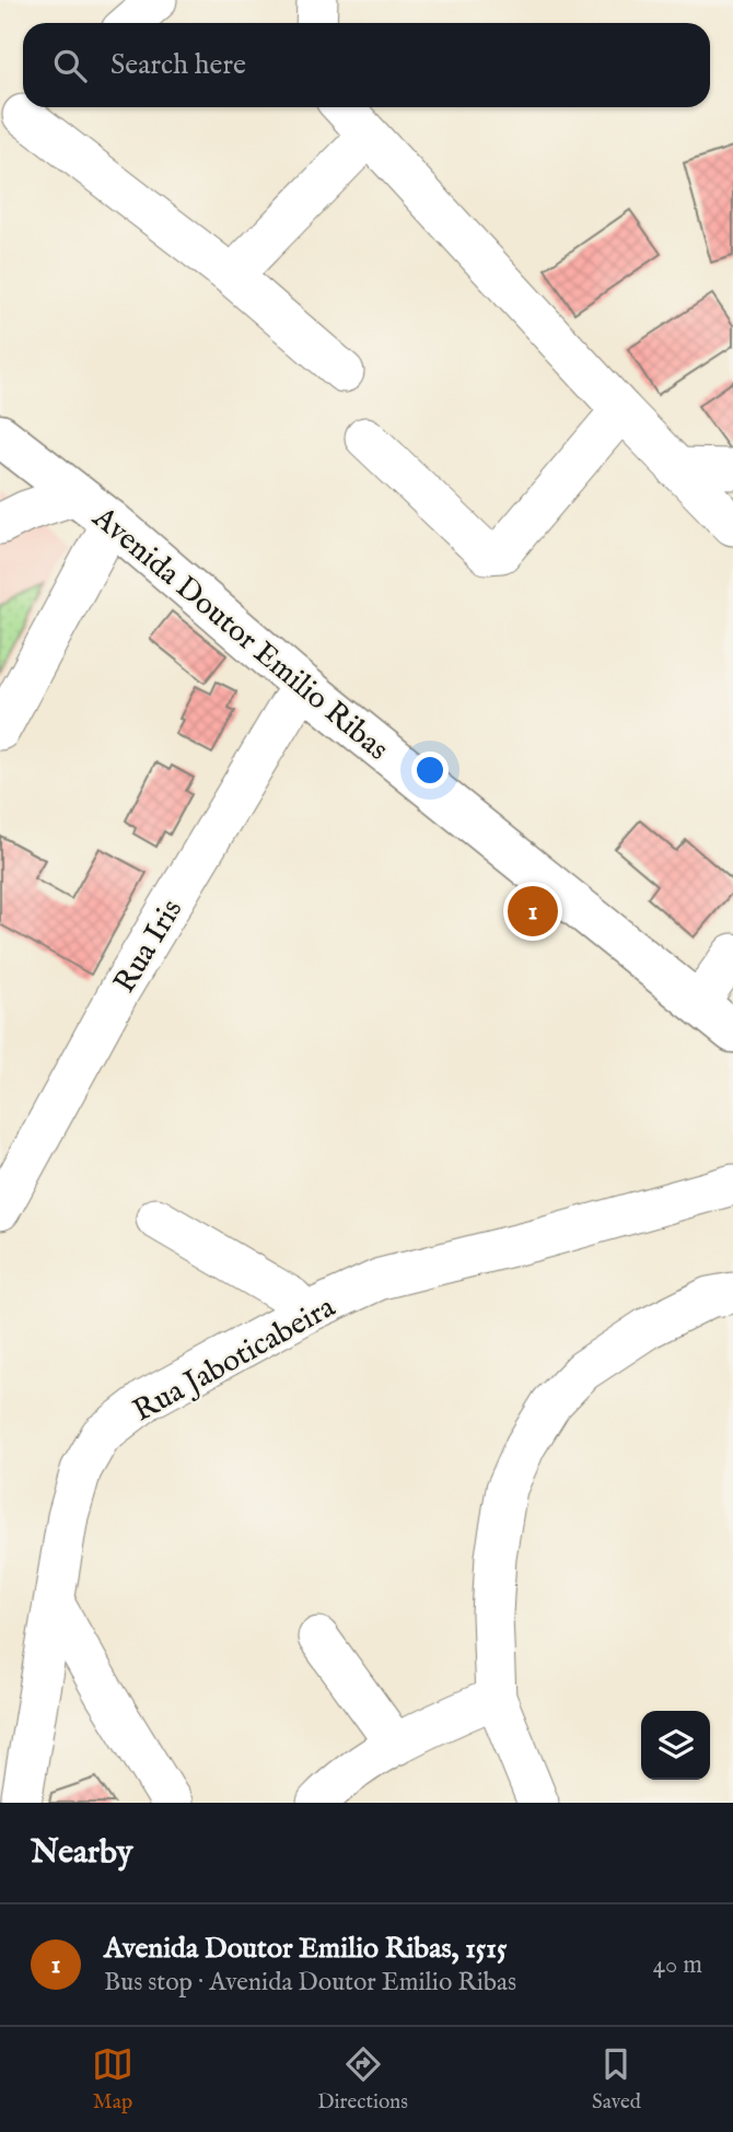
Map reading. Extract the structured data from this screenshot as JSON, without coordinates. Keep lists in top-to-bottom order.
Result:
{
  "streets": {
    "main road": ["Avenida Doutor Emilio Ribas"],
    "street": ["Rua Iris", "Rua Jaboticabeira"]
  },
  "crossings": [
    ["Avenida Doutor Emilio Ribas", "Rua Iris"]
  ],
  "page": {
    "search": "Search here",
    "pins": "1",
    "heading": "Nearby",
    "list": [
      {
        "mark": "1",
        "name": "Avenida Doutor Emilio Ribas, 1515",
        "note": "Bus stop · Avenida Doutor Emilio Ribas",
        "value": "40 m"
      }
    ],
    "nav": ["Map", "Directions", "Saved"]
  }
}
